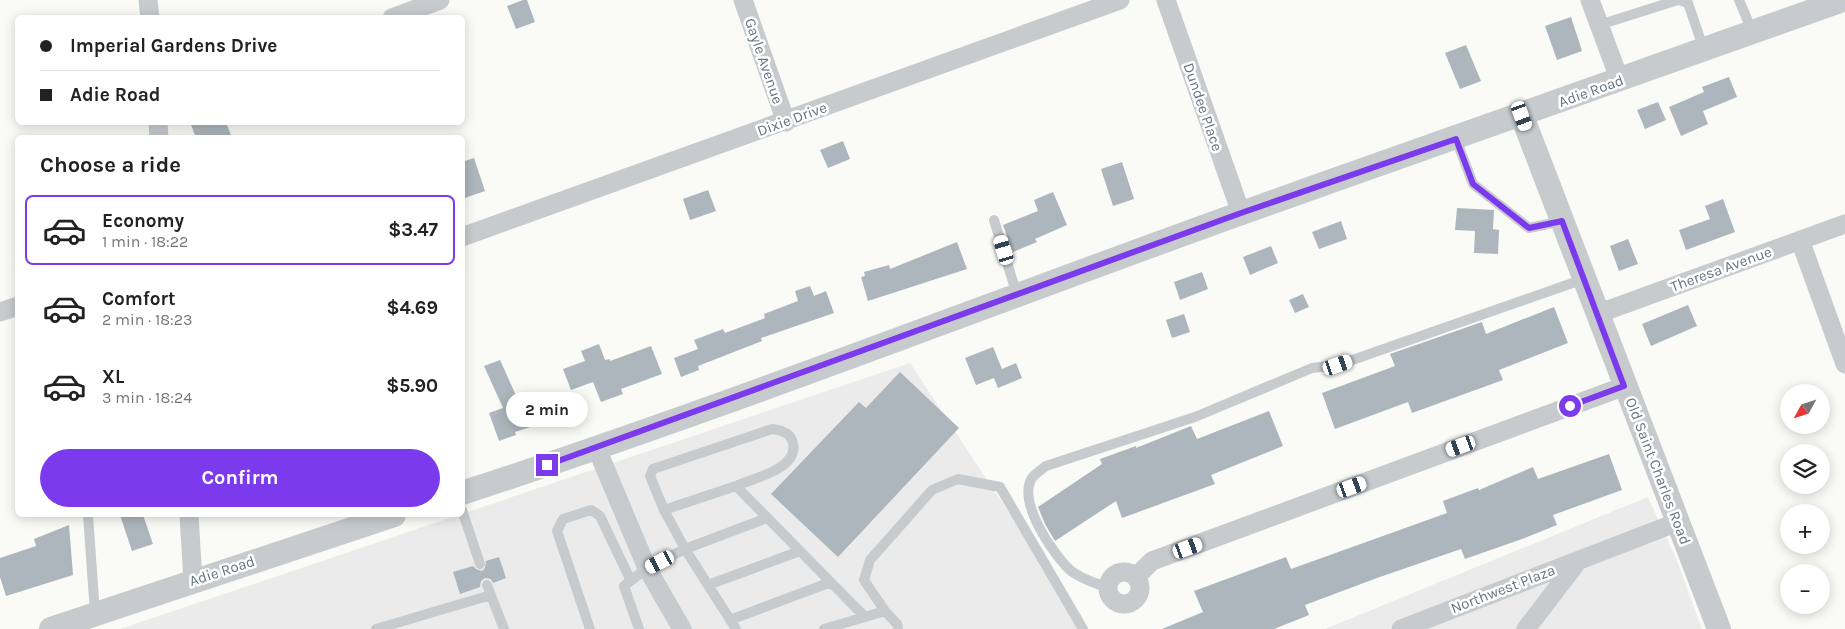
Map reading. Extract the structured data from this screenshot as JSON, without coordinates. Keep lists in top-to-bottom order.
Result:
{
  "streets": {
    "street": [
      "Gayle Avenue",
      "Adie Road",
      "Dundee Place",
      "Dixie Drive",
      "Theresa Avenue",
      "Old Saint Charles Road",
      "Northwest Plaza"
    ]
  },
  "crossings": [
    ["Gayle Avenue", "Dixie Drive"],
    ["Adie Road", "Dundee Place"],
    ["Adie Road", "Old Saint Charles Road"],
    ["Theresa Avenue", "Old Saint Charles Road"],
    ["Old Saint Charles Road", "Northwest Plaza"]
  ],
  "north": "bottom left",
  "page": {
    "banner": ["Imperial Gardens Drive", "Adie Road"],
    "heading": "Choose a ride",
    "list": [
      {
        "name": "Economy",
        "note": "1 min · 18:22",
        "value": "$3.47"
      },
      {
        "name": "Comfort",
        "note": "2 min · 18:23",
        "value": "$4.69"
      },
      {
        "name": "XL",
        "note": "3 min · 18:24",
        "value": "$5.90"
      }
    ],
    "map_buttons": ["+", "−"],
    "bubble": "2 min",
    "buttons": "Confirm"
  }
}
